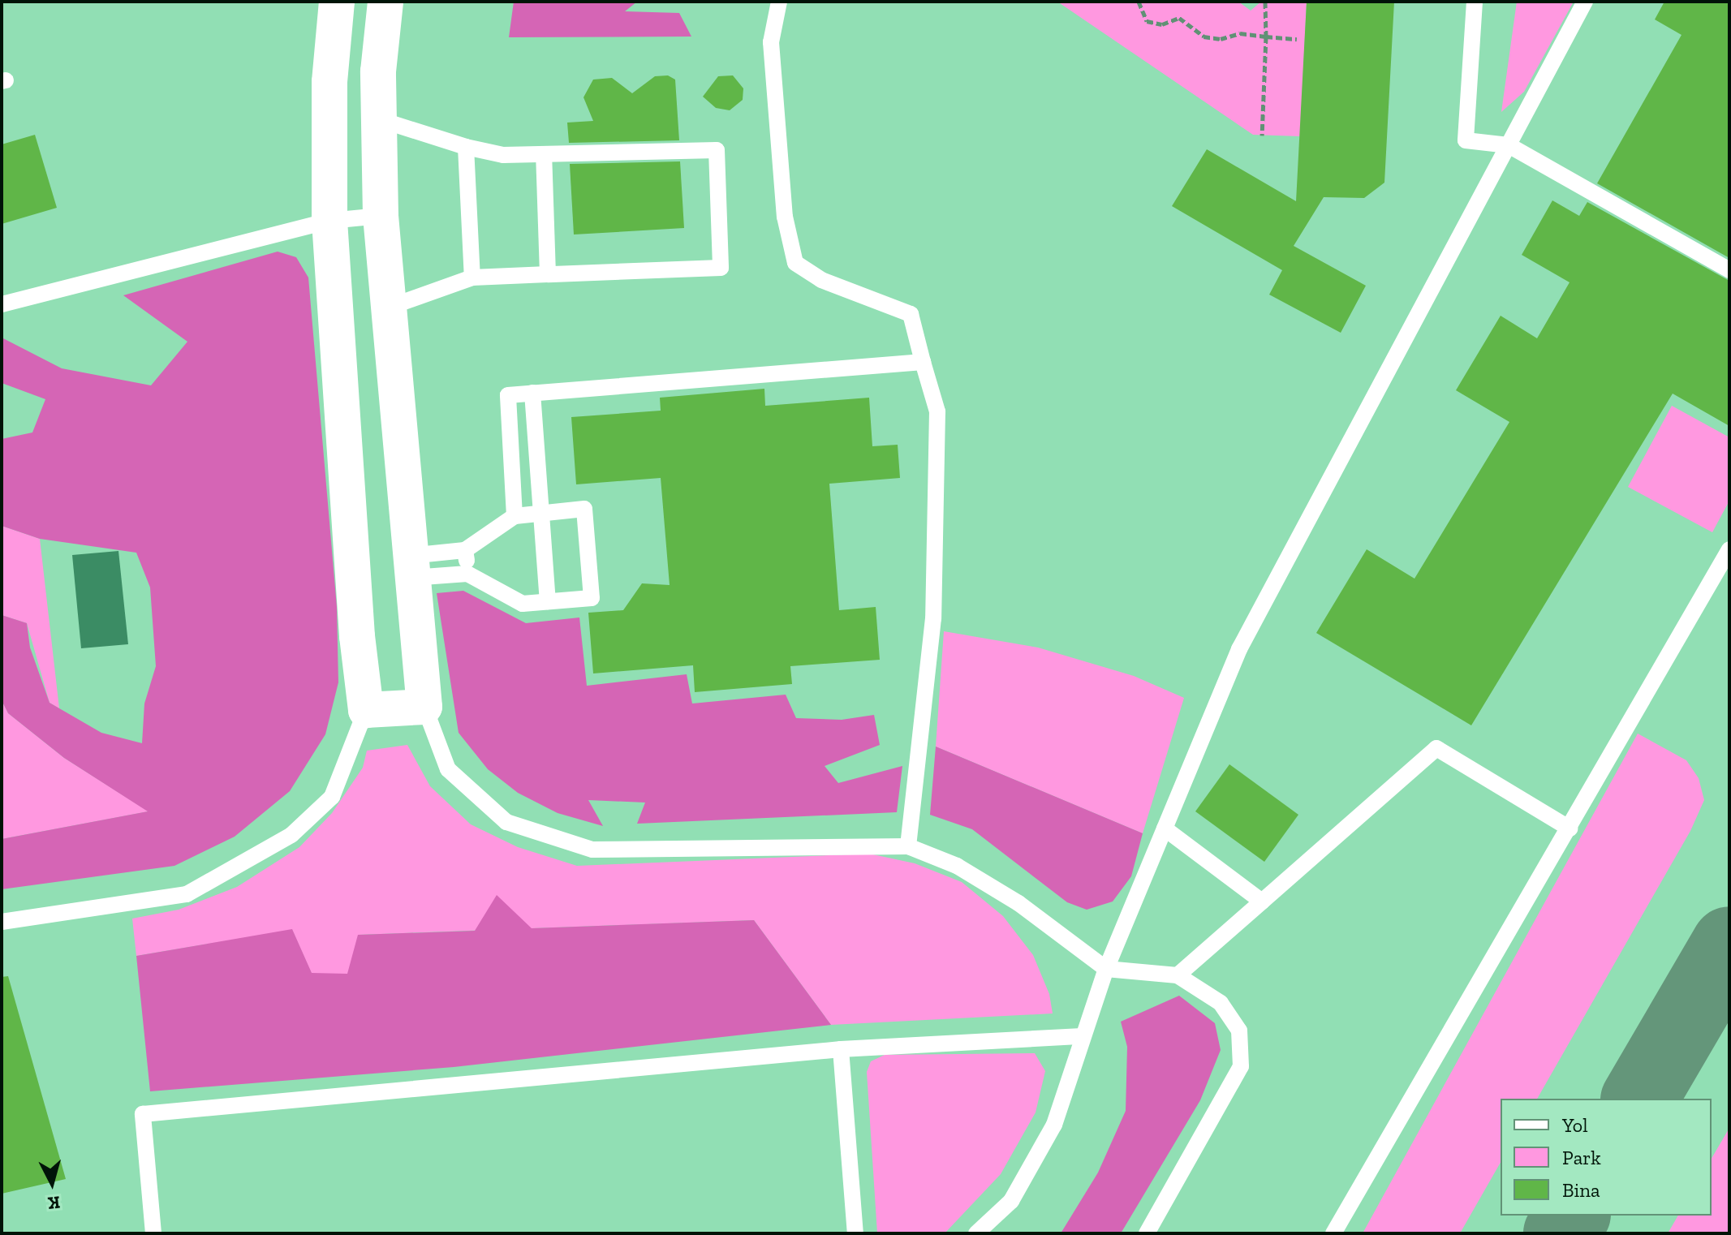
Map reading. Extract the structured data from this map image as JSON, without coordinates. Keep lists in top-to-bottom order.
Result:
{
  "legend": ["Yol", "Park", "Bina"],
  "north": "bottom"
}
